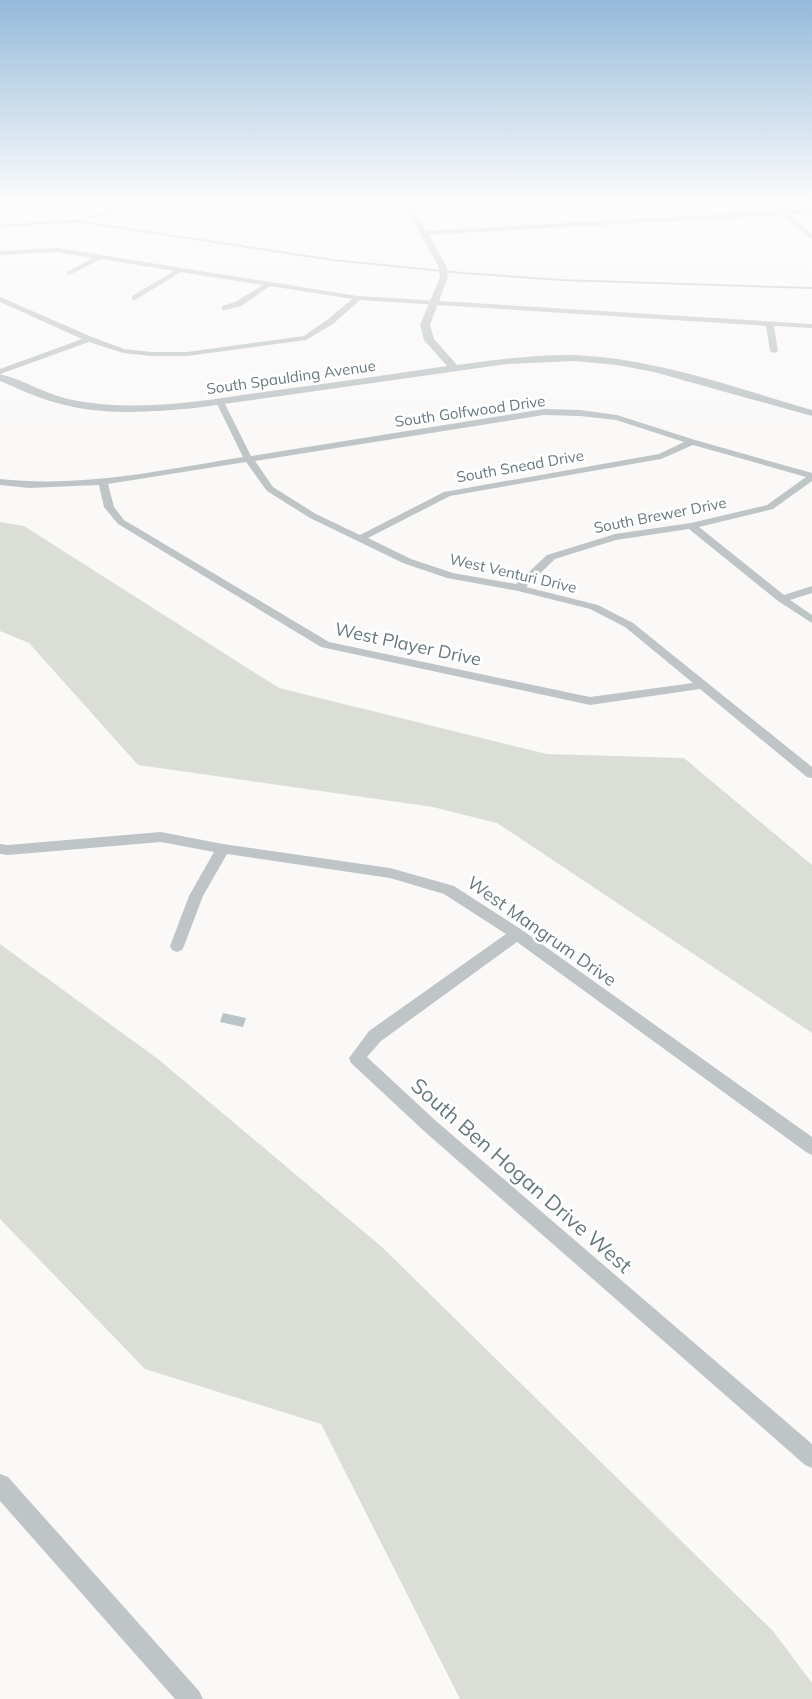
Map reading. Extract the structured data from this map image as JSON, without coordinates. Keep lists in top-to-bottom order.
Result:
{
  "streets": {
    "street": [
      "South Spaulding Avenue",
      "South Golfwood Drive",
      "South Snead Drive",
      "South Brewer Drive",
      "West Venturi Drive",
      "West Player Drive",
      "West Mangrum Drive",
      "South Ben Hogan Drive West"
    ]
  },
  "crossings": [
    ["South Spaulding Avenue", "West Venturi Drive"],
    ["South Golfwood Drive", "South Snead Drive"],
    ["South Golfwood Drive", "South Brewer Drive"],
    ["South Golfwood Drive", "West Venturi Drive"],
    ["South Golfwood Drive", "West Player Drive"],
    ["South Snead Drive", "West Venturi Drive"],
    ["South Brewer Drive", "West Venturi Drive"],
    ["West Venturi Drive", "West Player Drive"],
    ["West Mangrum Drive", "South Ben Hogan Drive West"]
  ]
}
